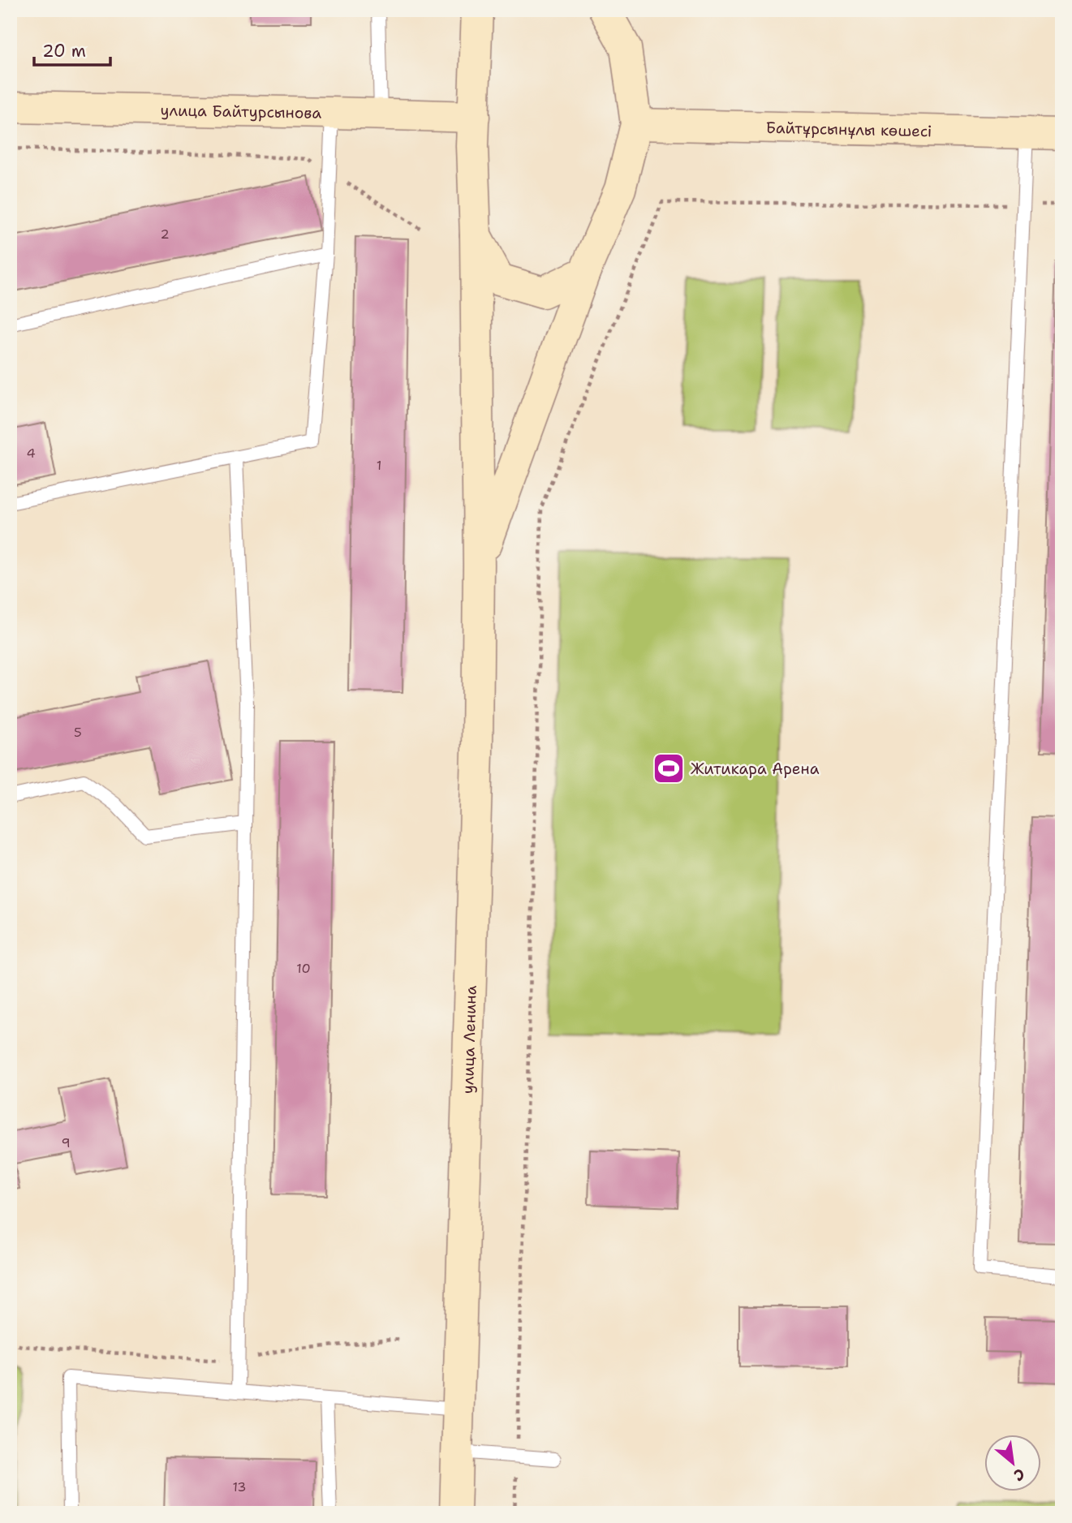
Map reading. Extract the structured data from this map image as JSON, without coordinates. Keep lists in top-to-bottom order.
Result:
{
  "streets": {
    "street": ["улица Байтурсынова", "Байтұрсынұлы көшесі", "улица Ленина"]
  },
  "crossings": [
    ["улица Байтурсынова", "улица Ленина"]
  ],
  "places": {
    "sports": ["Житикара Арена"]
  },
  "house_numbers": [
    "2",
    "4",
    "1",
    "5",
    "10",
    "9",
    "13"
  ],
  "scale_bar": "20 m",
  "north": "bottom right"
}
